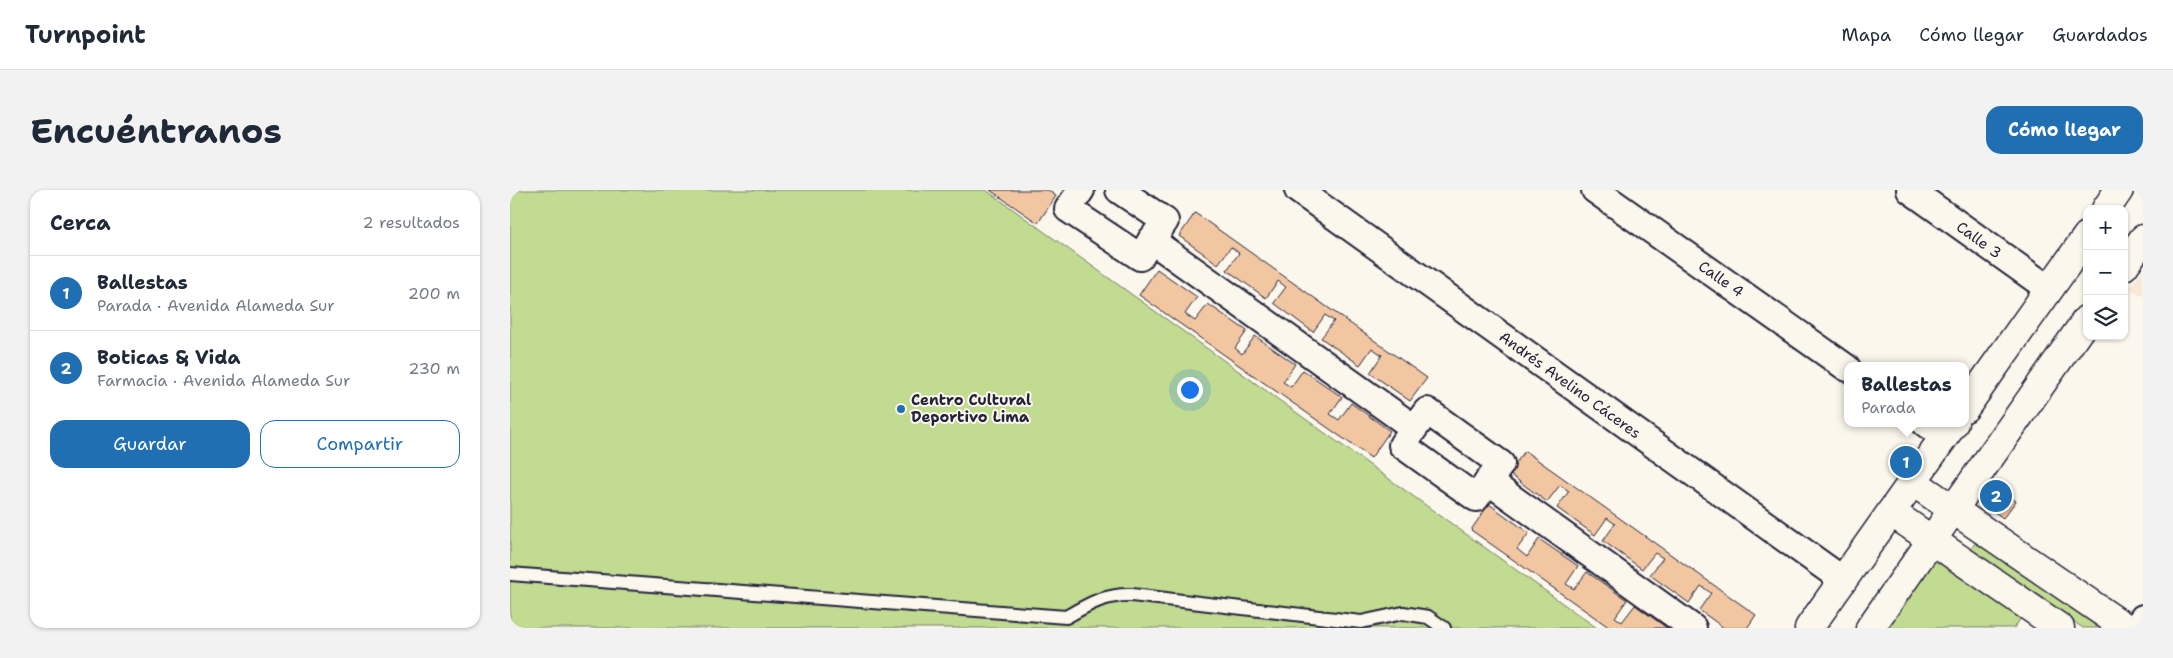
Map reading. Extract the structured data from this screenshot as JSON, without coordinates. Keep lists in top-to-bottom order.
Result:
{
  "streets": {
    "street": ["Calle 3", "Calle 4", "Andrés Avelino Cáceres"]
  },
  "places": ["Centro Cultural Deportivo Lima"],
  "page": {
    "header": "Turnpoint",
    "nav": ["Mapa", "Cómo llegar", "Guardados"],
    "buttons": [
      "Cómo llegar",
      ["Guardar", "Compartir"]
    ],
    "title": "Encuéntranos",
    "heading": ["Cerca", "2 resultados"],
    "map_buttons": ["+", "−"],
    "list": [
      {
        "mark": "1",
        "name": "Ballestas",
        "note": "Parada · Avenida Alameda Sur",
        "value": "200 m"
      },
      {
        "mark": "2",
        "name": "Boticas & Vida",
        "note": "Farmacia · Avenida Alameda Sur",
        "value": "230 m"
      }
    ],
    "popup": ["Ballestas", "Parada"],
    "pins": ["1", "2"]
  }
}
